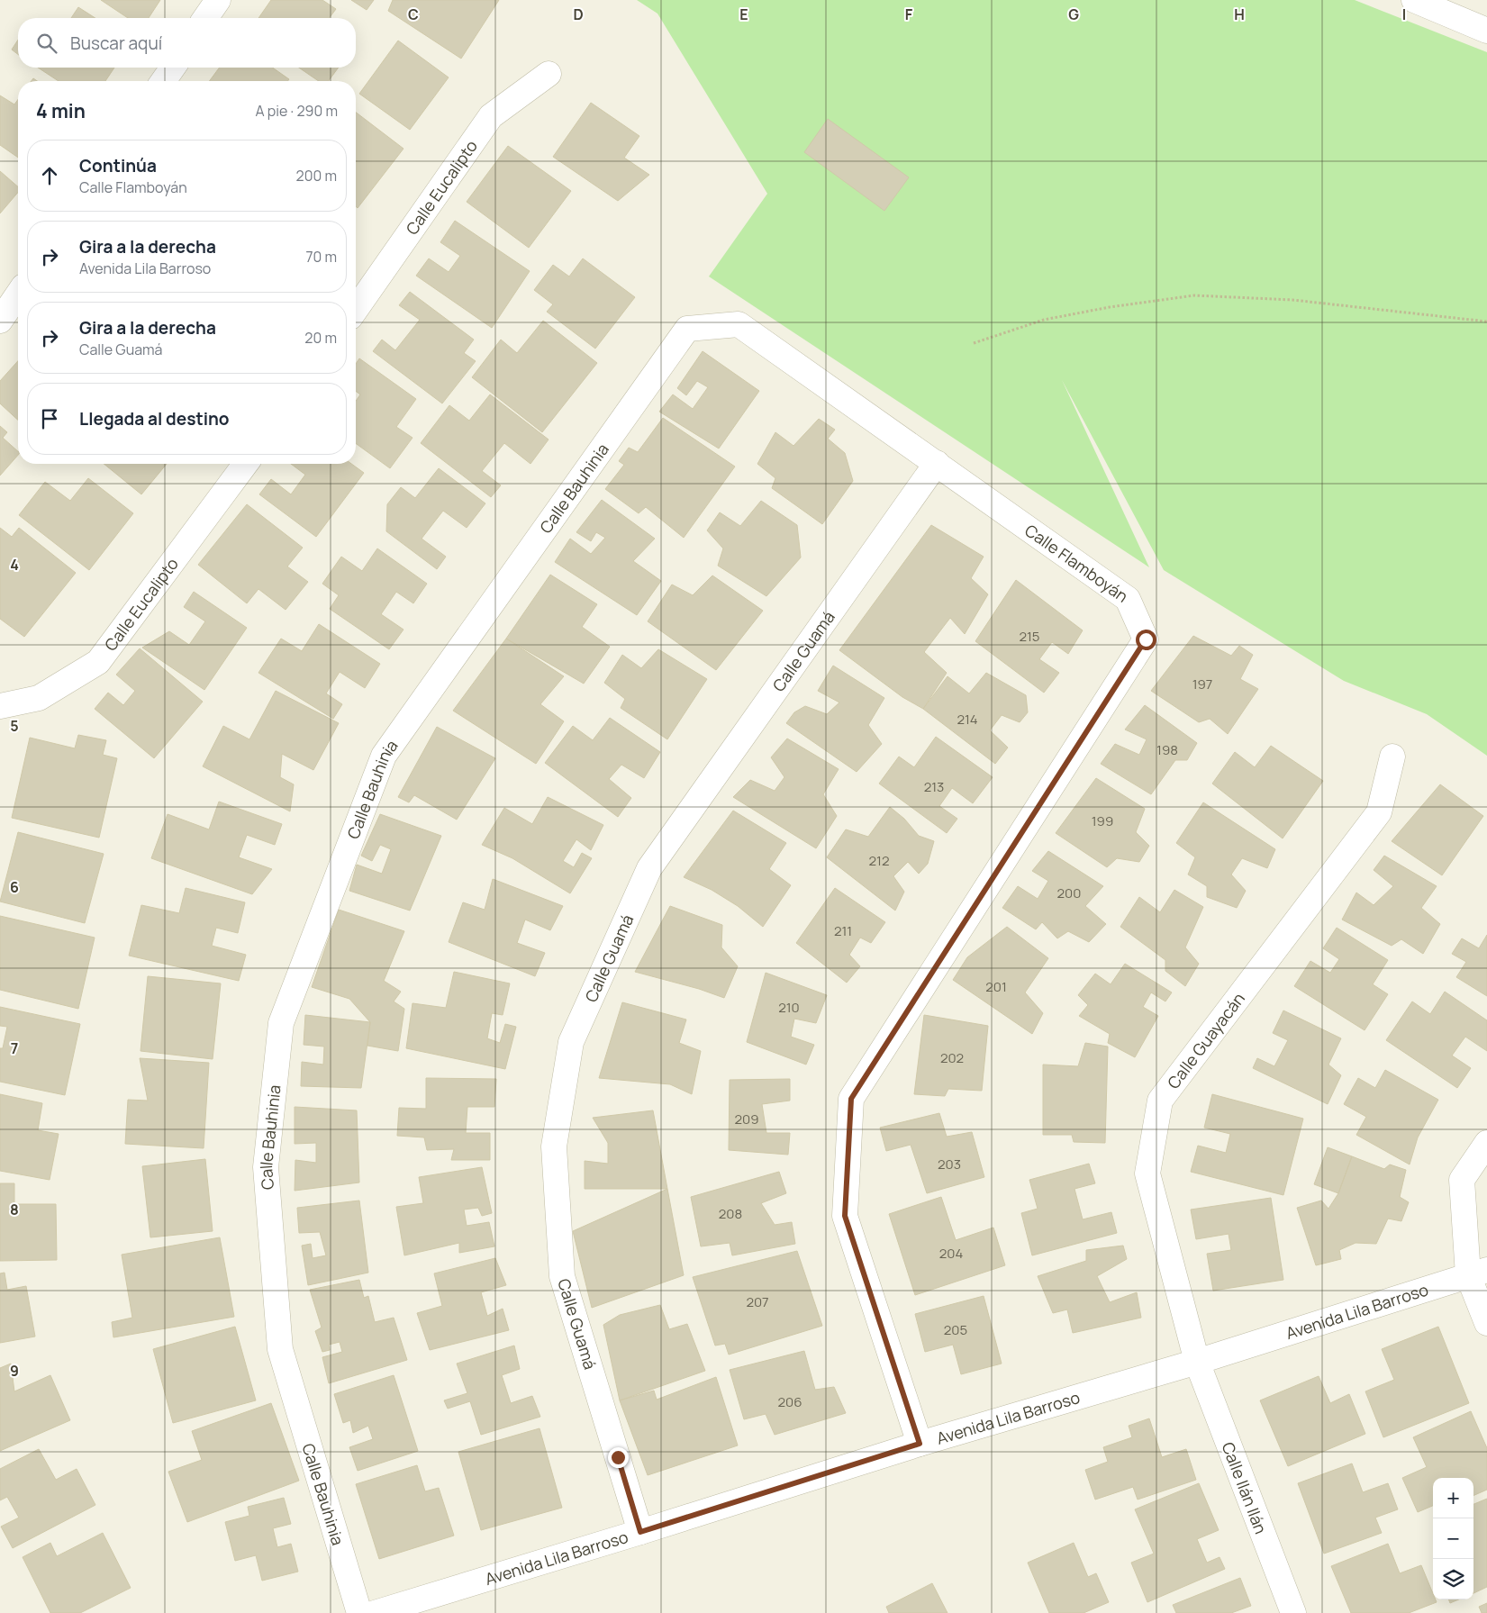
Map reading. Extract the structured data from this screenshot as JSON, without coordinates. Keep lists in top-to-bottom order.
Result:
{
  "streets": {
    "street": [
      "Calle Eucalipto",
      "Calle Bauhinia",
      "Calle Flamboyán",
      "Calle Guamá",
      "Calle Guayacán",
      "Avenida Lila Barroso",
      "Calle Ilán Ilán"
    ]
  },
  "crossings": [
    ["Calle Bauhinia", "Calle Flamboyán"],
    ["Calle Bauhinia", "Calle Guamá"],
    ["Calle Flamboyán", "Calle Guamá"],
    ["Calle Flamboyán", "Avenida Lila Barroso"],
    ["Calle Guamá", "Avenida Lila Barroso"],
    ["Calle Guayacán", "Avenida Lila Barroso"],
    ["Calle Guayacán", "Calle Ilán Ilán"],
    ["Avenida Lila Barroso", "Calle Ilán Ilán"]
  ],
  "house_numbers": [
    "215",
    "197",
    "214",
    "198",
    "213",
    "199",
    "212",
    "200",
    "211",
    "201",
    "210",
    "202",
    "209",
    "203",
    "208",
    "204",
    "207",
    "205",
    "206"
  ],
  "page": {
    "search": "Buscar aquí",
    "heading": ["4 min", "A pie · 290 m"],
    "list": [
      ["Continúa", "Calle Flamboyán", "200 m"],
      ["Gira a la derecha", "Avenida Lila Barroso", "70 m"],
      ["Gira a la derecha", "Calle Guamá", "20 m"],
      "Llegada al destino"
    ],
    "map_buttons": ["+", "−"]
  },
  "grid": {
    "columns": [
      "C",
      "D",
      "E",
      "F",
      "G",
      "H",
      "I"
    ],
    "rows": [
      "4",
      "5",
      "6",
      "7",
      "8",
      "9"
    ]
  }
}
